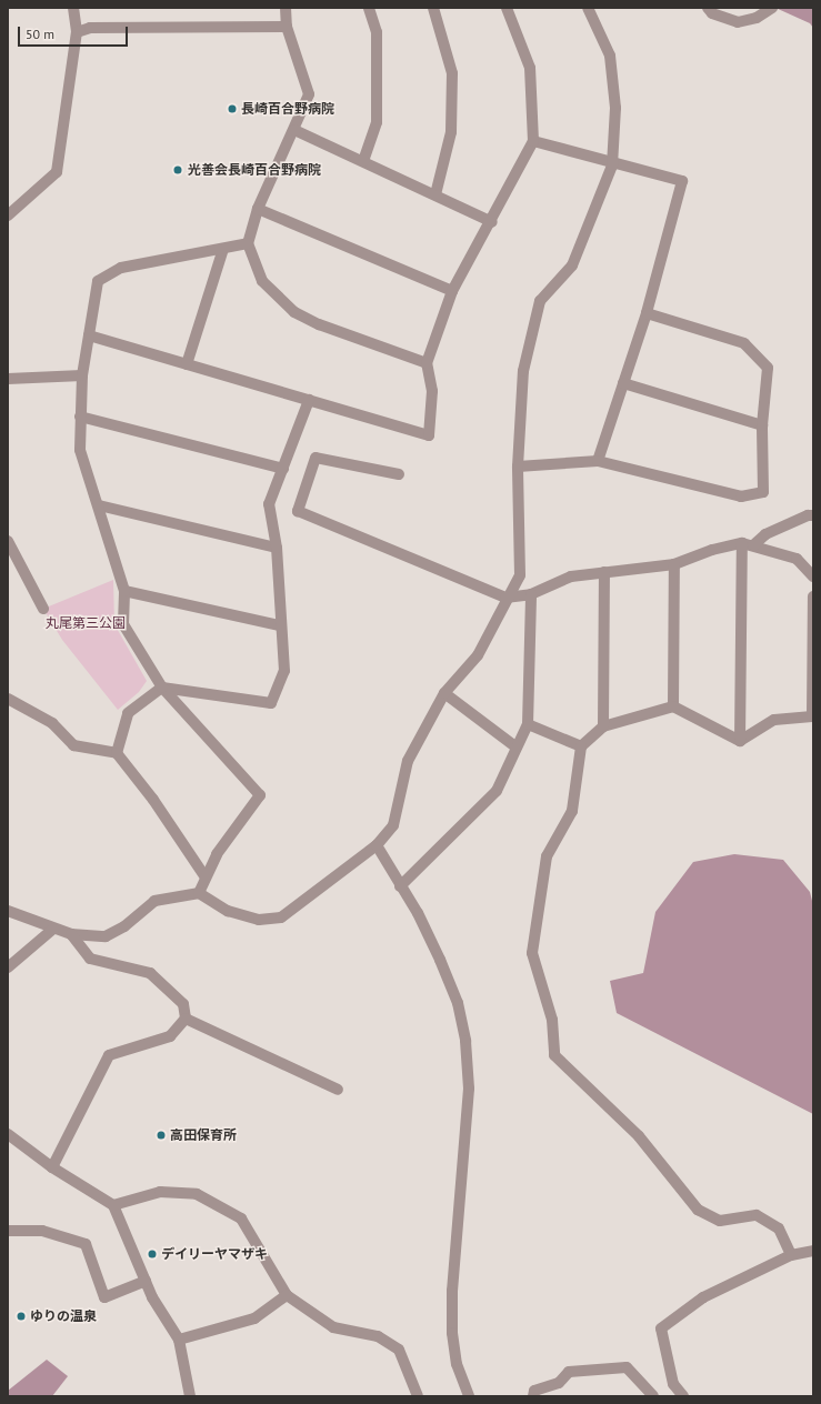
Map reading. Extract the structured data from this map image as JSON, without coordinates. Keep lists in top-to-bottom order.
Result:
{
  "parks": ["丸尾第三公園"],
  "places": [
    "長崎百合野病院",
    "光善会長崎百合野病院",
    "高田保育所",
    "デイリーヤマザキ",
    "ゆりの温泉"
  ],
  "scale_bar": "50 m"
}
